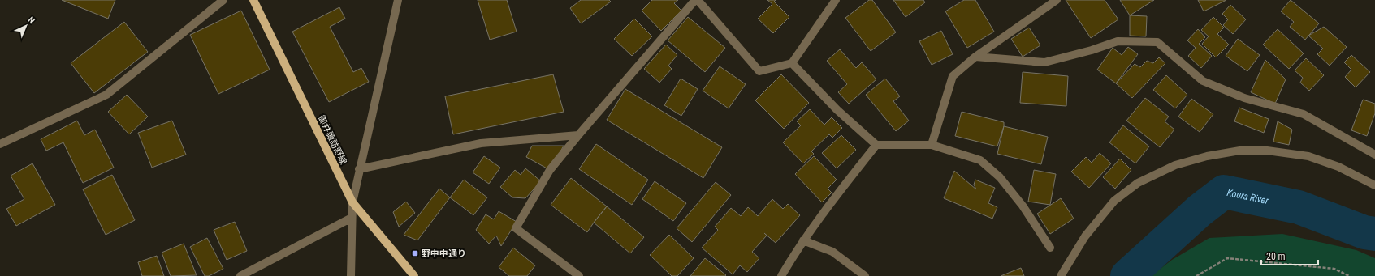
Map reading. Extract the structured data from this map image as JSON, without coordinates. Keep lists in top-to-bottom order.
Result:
{
  "streets": {
    "main road": ["御井諏訪野線"]
  },
  "water": ["Koura River"],
  "places": {
    "transit": ["野中中通り"]
  },
  "scale_bar": "20 m",
  "north": "top right"
}
